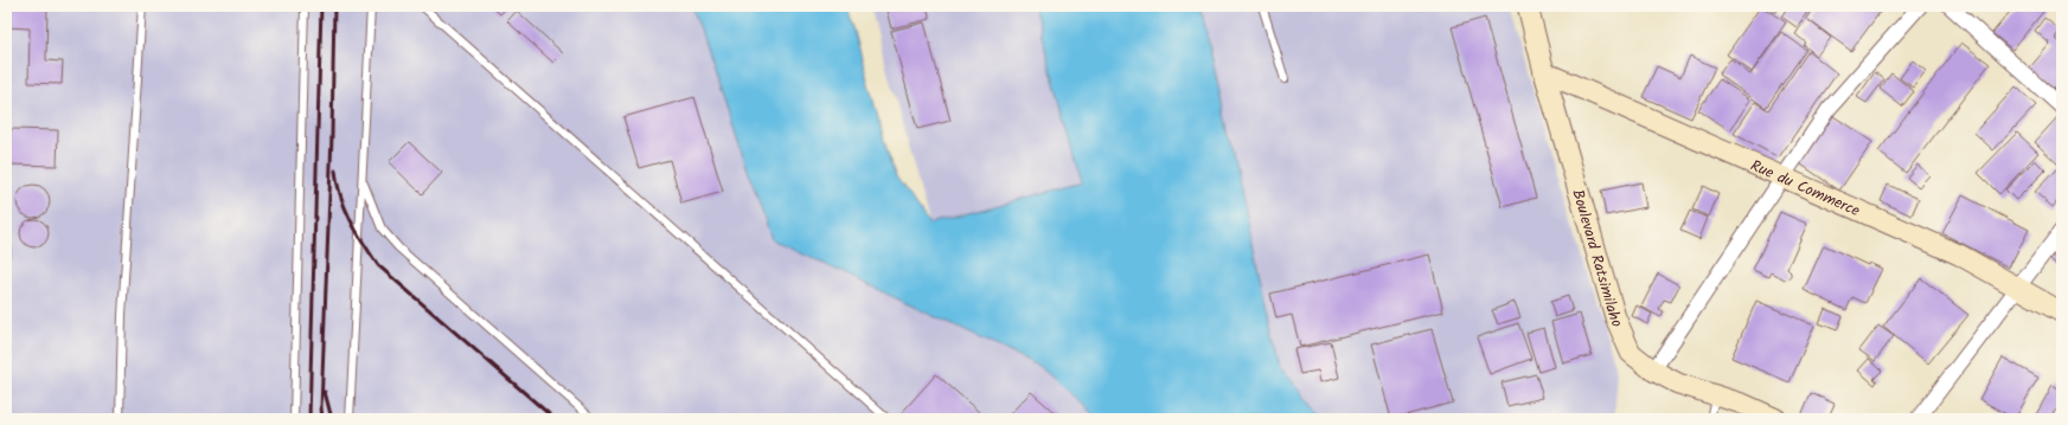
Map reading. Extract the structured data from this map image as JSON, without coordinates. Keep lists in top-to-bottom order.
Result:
{
  "streets": {
    "street": ["Rue du Commerce", "Boulevard Ratsimilaho"]
  },
  "crossings": [
    ["Rue du Commerce", "Boulevard Ratsimilaho"]
  ]
}
